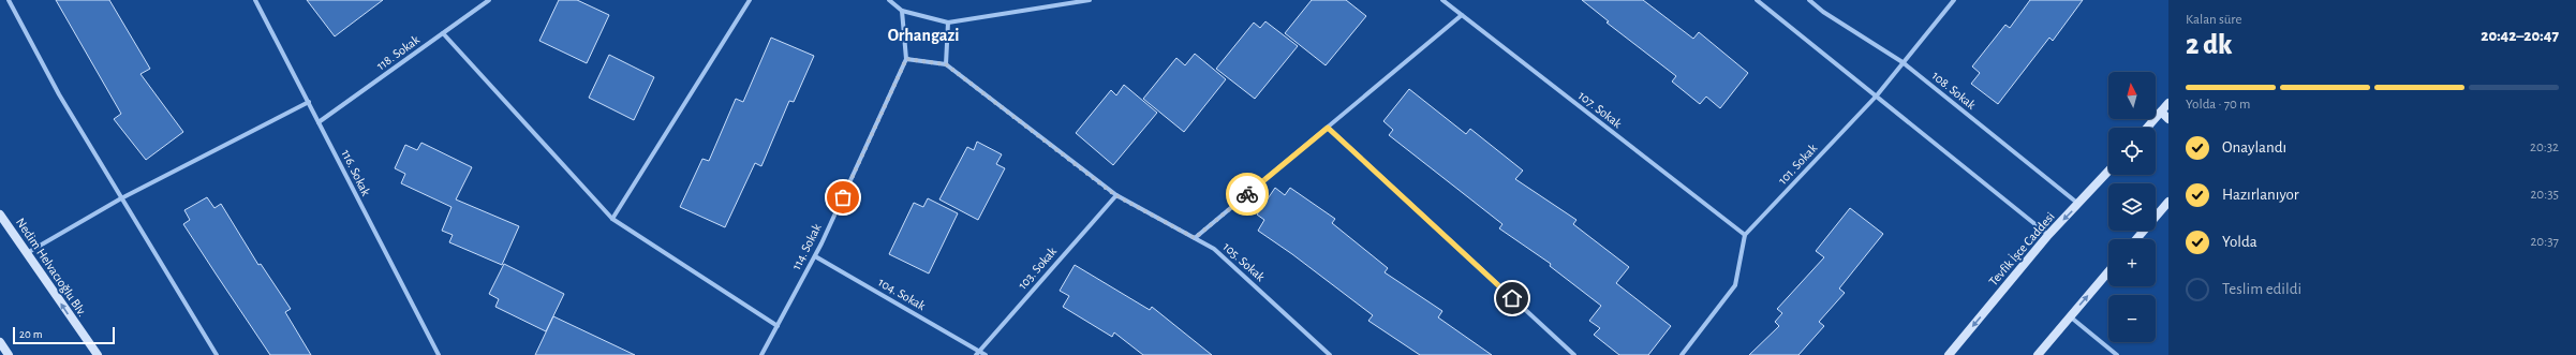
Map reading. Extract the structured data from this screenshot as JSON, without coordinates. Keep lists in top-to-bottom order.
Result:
{
  "streets": {
    "main road": ["Tevfik İşce Caddesi", "Nedim Helvacıoğlu Blv."],
    "street": [
      "118. Sokak",
      "108. Sokak",
      "107. Sokak",
      "101. Sokak",
      "116. Sokak",
      "114. Sokak",
      "105. Sokak",
      "103. Sokak",
      "104. Sokak"
    ]
  },
  "crossings": [
    ["118. Sokak", "116. Sokak"],
    ["108. Sokak", "101. Sokak"],
    ["108. Sokak", "Tevfik İşce Caddesi"],
    ["107. Sokak", "101. Sokak"],
    ["114. Sokak", "104. Sokak"],
    ["105. Sokak", "103. Sokak"],
    ["103. Sokak", "104. Sokak"]
  ],
  "one_way": ["Nedim Helvacıoğlu Blv."],
  "districts": ["Orhangazi"],
  "scale_bar": "20 m",
  "north": "top",
  "page": {
    "heading": ["2 dk", "Kalan süre", "20:42–20:47"],
    "map_buttons": ["+", "−"],
    "bar": "Yolda · 70 m",
    "list": [
      ["Onaylandı", "20:32"],
      ["Hazırlanıyor", "20:35"],
      ["Yolda", "20:37"],
      "Teslim edildi"
    ],
    "scale": "20 m"
  }
}
